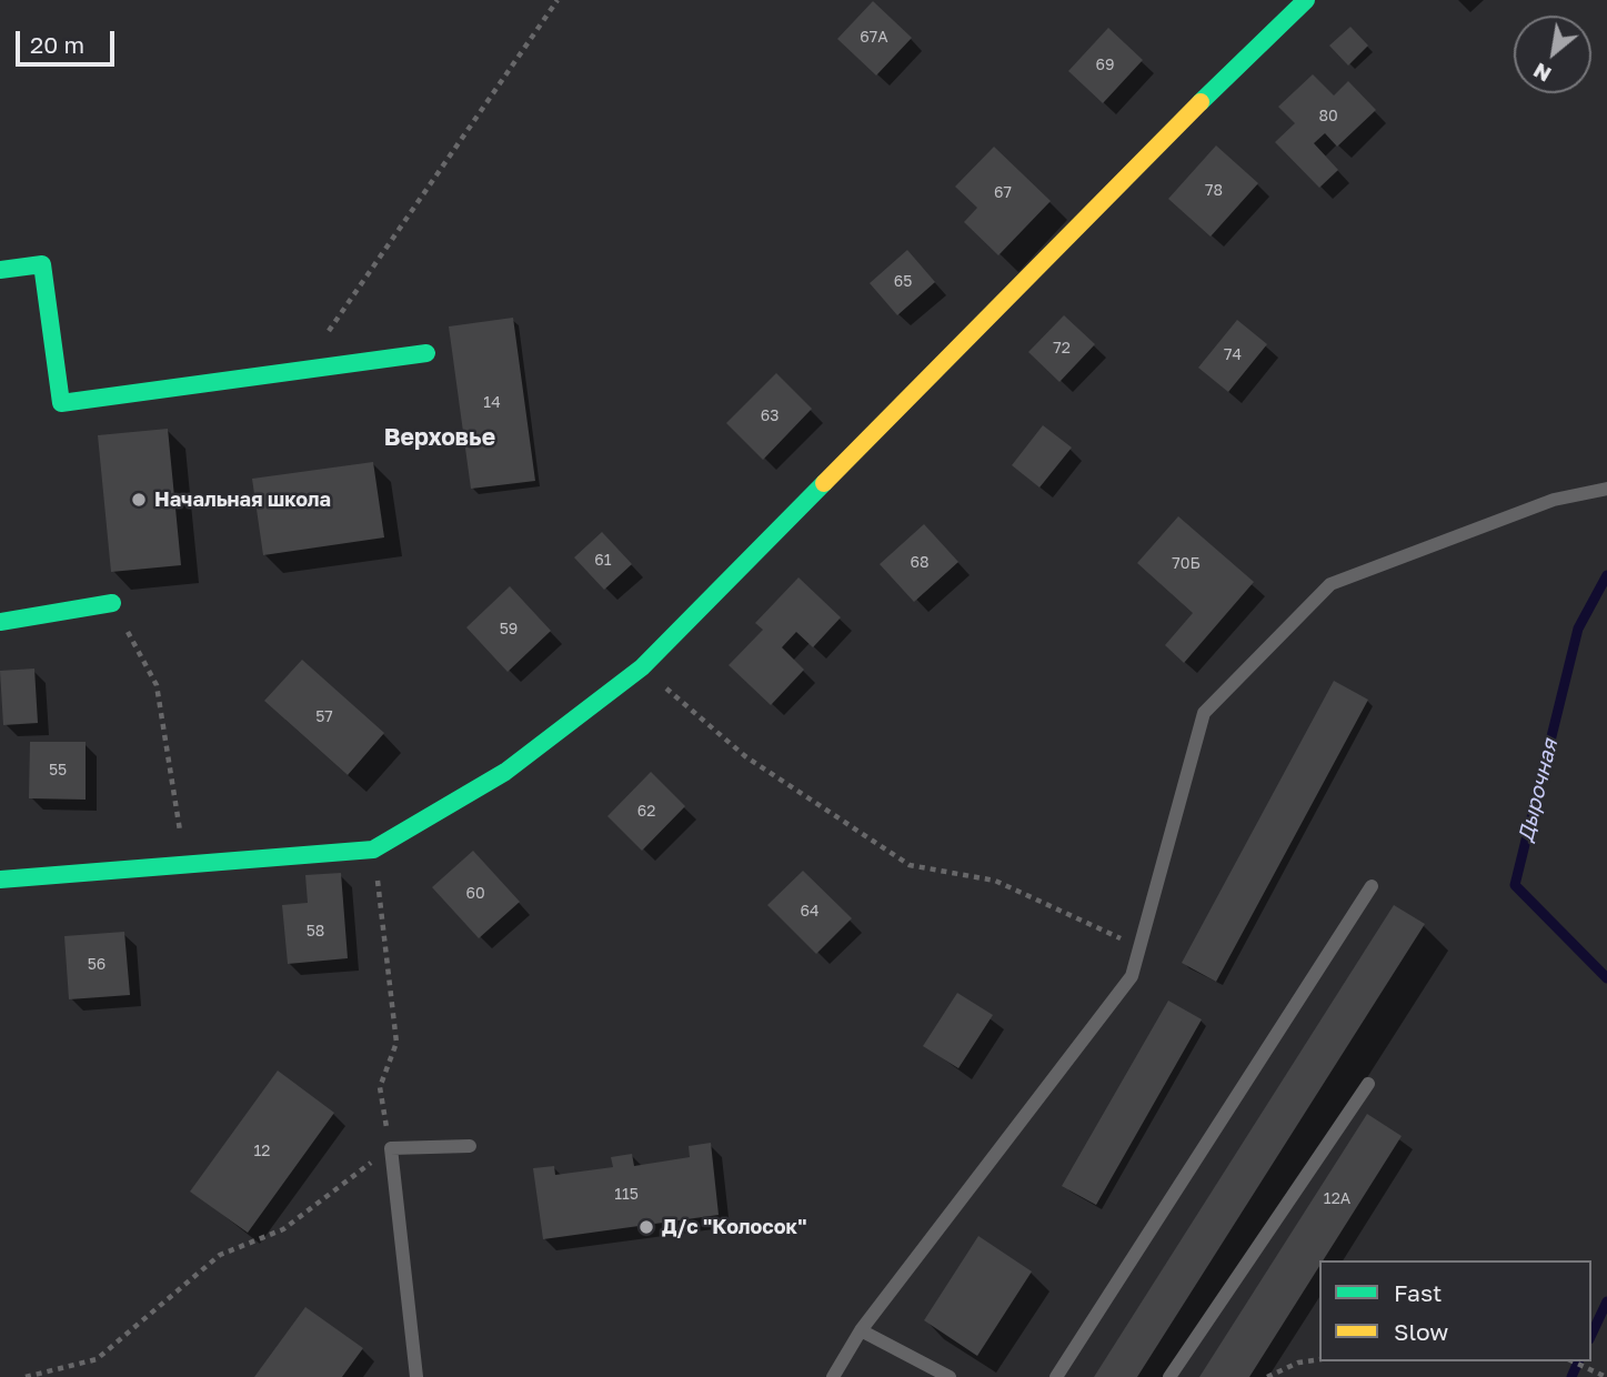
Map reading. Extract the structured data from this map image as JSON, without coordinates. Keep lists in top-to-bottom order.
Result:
{
  "districts": ["Верховье"],
  "water": ["Дырочная"],
  "places": ["Начальная школа", "Д/c \"Колосок\""],
  "house_numbers": [
    "67А",
    "69",
    "80",
    "78",
    "67",
    "65",
    "72",
    "74",
    "14",
    "63",
    "61",
    "68",
    "70Б",
    "59",
    "57",
    "55",
    "62",
    "60",
    "64",
    "58",
    "56",
    "12",
    "115",
    "12А"
  ],
  "legend": ["Fast", "Slow"],
  "scale_bar": "20 m",
  "north": "bottom left"
}
